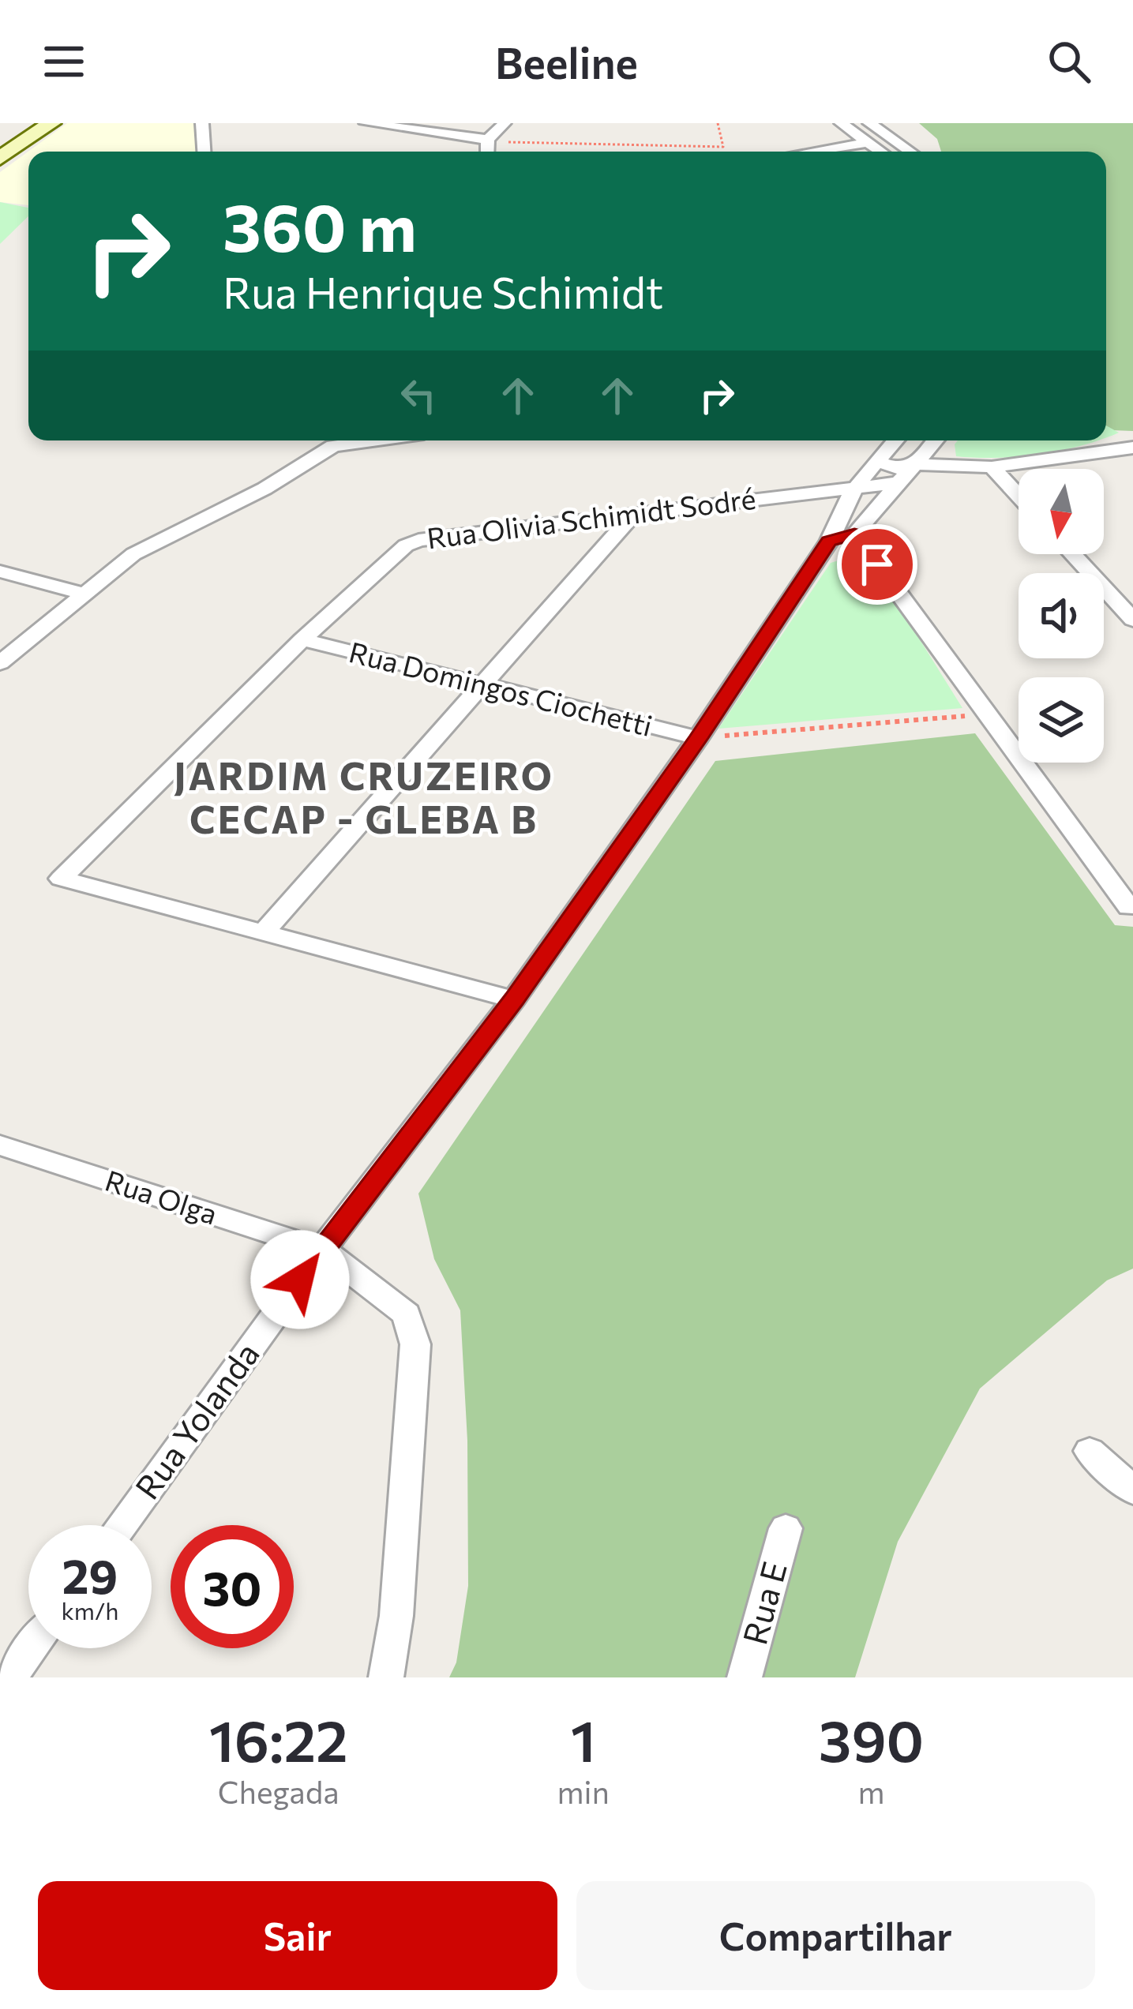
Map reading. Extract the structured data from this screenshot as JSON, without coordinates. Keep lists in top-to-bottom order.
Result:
{
  "streets": {
    "street": [
      "Rua Olivia Schimidt Sodré",
      "Rua Domingos Ciochetti",
      "Rua Olga",
      "Rua Yolanda",
      "Rua E"
    ]
  },
  "crossings": [
    ["Rua Olivia Schimidt Sodré", "Rua Domingos Ciochetti"],
    ["Rua Olivia Schimidt Sodré", "Rua Yolanda"],
    ["Rua Domingos Ciochetti", "Rua Yolanda"],
    ["Rua Olga", "Rua Yolanda"]
  ],
  "districts": ["JARDIM CRUZEIRO CECAP - GLEBA B"],
  "north": "bottom",
  "page": {
    "header": "Beeline",
    "turn": ["360 m", "Rua Henrique Schimidt"],
    "speed": "29 km/h",
    "limit": "30",
    "eta": [
      "16:22",
      "Chegada",
      "1",
      "min",
      "390",
      "m"
    ],
    "buttons": ["Sair", "Compartilhar"]
  }
}
